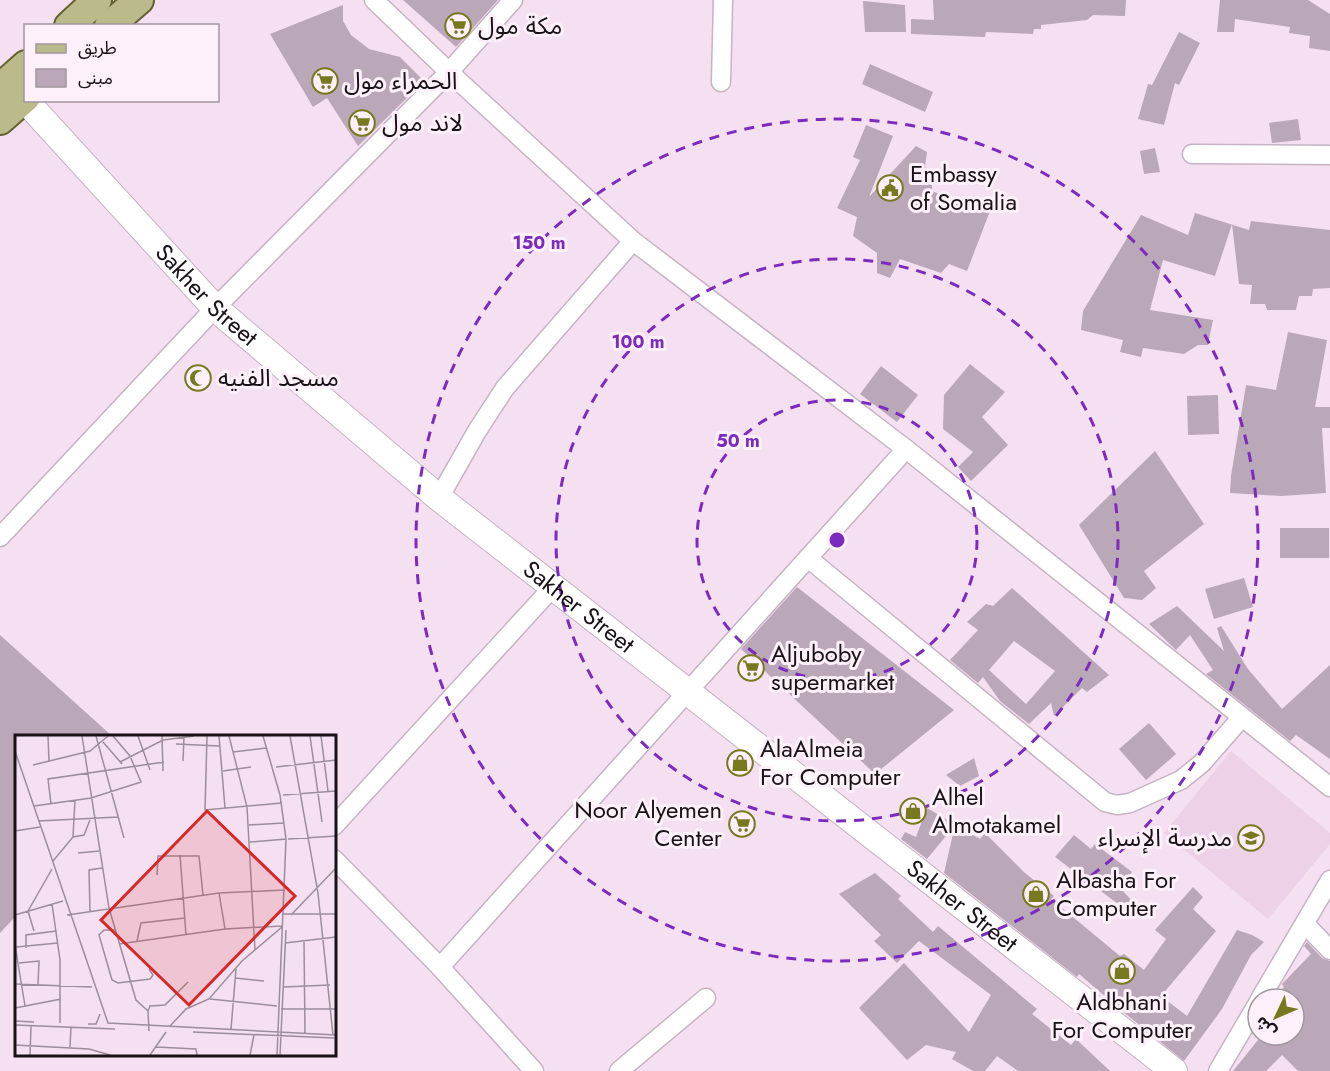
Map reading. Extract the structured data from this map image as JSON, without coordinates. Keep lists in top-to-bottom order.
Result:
{
  "streets": {
    "street": ["Sakher Street"]
  },
  "places": {
    "supermarket": [
      "مكة مول",
      "الحمراء مول",
      "لاند مول",
      "Aljuboby supermarket",
      "Noor Alyemen Center"
    ],
    "public building": ["Embassy of Somalia"],
    "mosque": ["مسجد الفنيه"],
    "shop": [
      "AlaAlmeia For Computer",
      "Alhel Almotakamel",
      "Albasha For Computer",
      "Aldbhani For Computer"
    ],
    "school or university": ["مدرسة الإسراء"]
  },
  "legend": ["طريق", "مبنى"],
  "north": "bottom left",
  "rings": ["150 m", "100 m", "50 m"]
}
